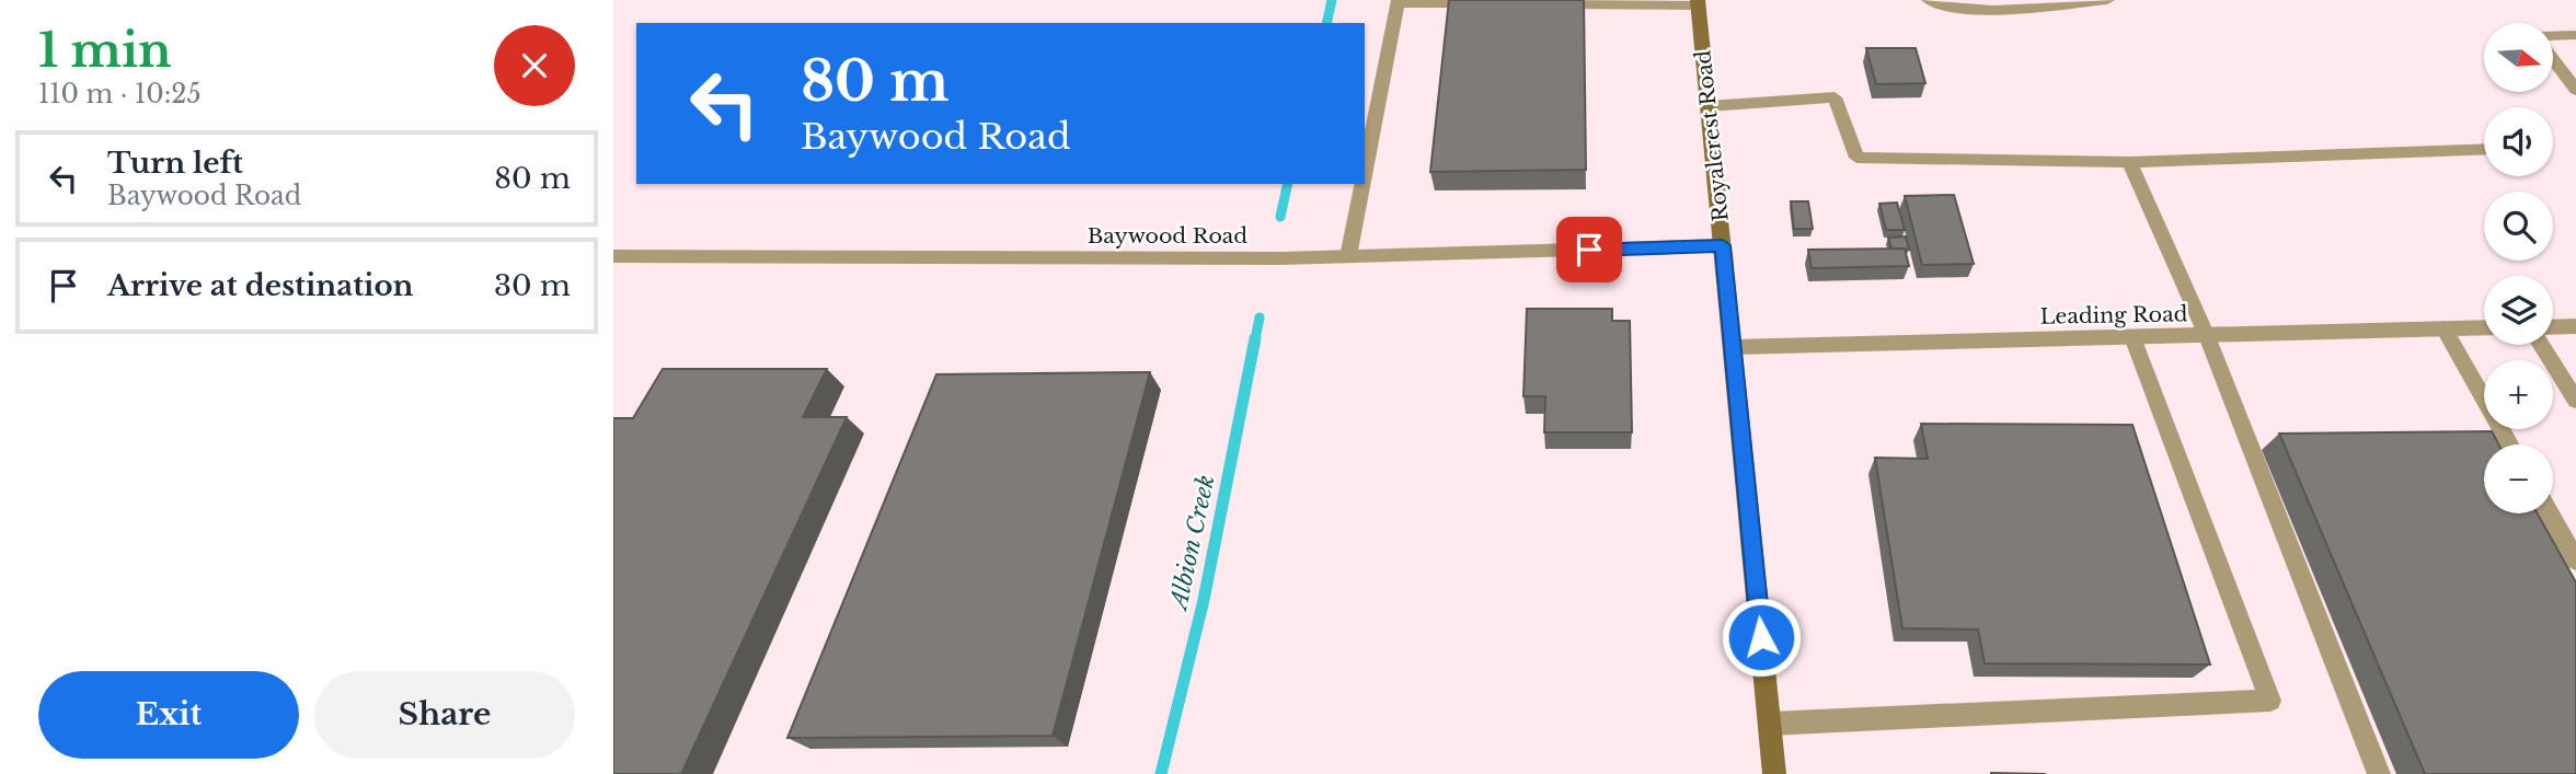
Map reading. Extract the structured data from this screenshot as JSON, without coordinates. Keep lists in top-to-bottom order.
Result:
{
  "streets": {
    "street": ["Royalcrest Road", "Baywood Road", "Leading Road"]
  },
  "crossings": [
    ["Royalcrest Road", "Baywood Road"],
    ["Royalcrest Road", "Leading Road"]
  ],
  "water": ["Albion Creek"],
  "north": "right",
  "page": {
    "heading": ["1 min", "110 m · 10:25"],
    "map_buttons": ["+", "−"],
    "turn": ["80 m", "Baywood Road"],
    "list": [
      {
        "name": "Turn left",
        "note": "Baywood Road",
        "value": "80 m"
      },
      {
        "name": "Arrive at destination",
        "value": "30 m"
      }
    ],
    "buttons": ["Exit", "Share"]
  }
}
